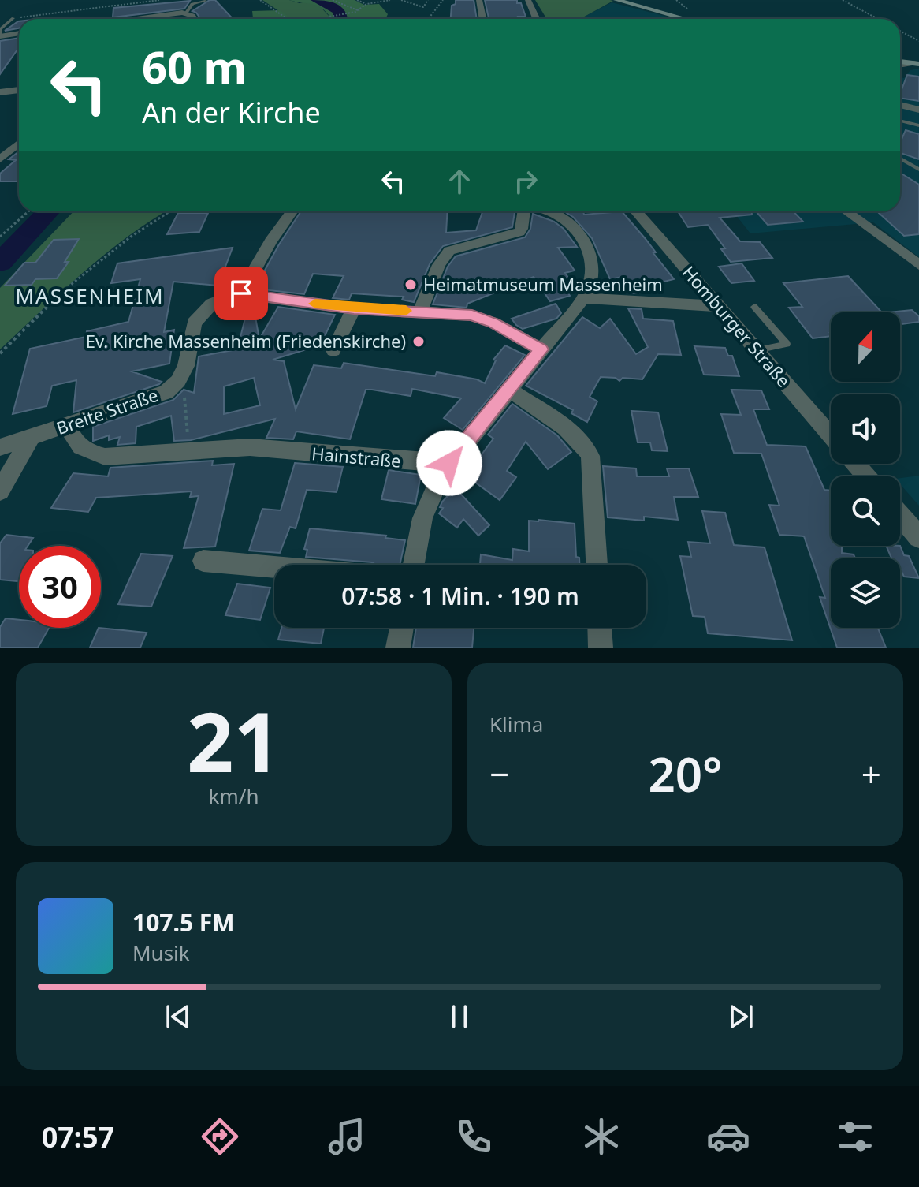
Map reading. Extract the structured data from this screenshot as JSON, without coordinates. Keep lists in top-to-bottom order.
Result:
{
  "streets": {
    "street": ["Homburger Straße", "Breite Straße", "Hainstraße"]
  },
  "crossings": [
    ["Breite Straße", "Hainstraße"]
  ],
  "districts": ["MASSENHEIM"],
  "places": ["Heimatmuseum Massenheim", "Ev. Kirche Massenheim (Friedenskirche)"],
  "north": "top",
  "page": {
    "turn": ["60 m", "An der Kirche"],
    "limit": "30",
    "trip": "07:58 · 1 Min. · 190 m",
    "tile": [
      ["21", "km/h"],
      "Klima"
    ],
    "heat": ["−", "20°", "+"],
    "song": ["107.5 FM", "Musik"],
    "tabs": "07:57"
  }
}
